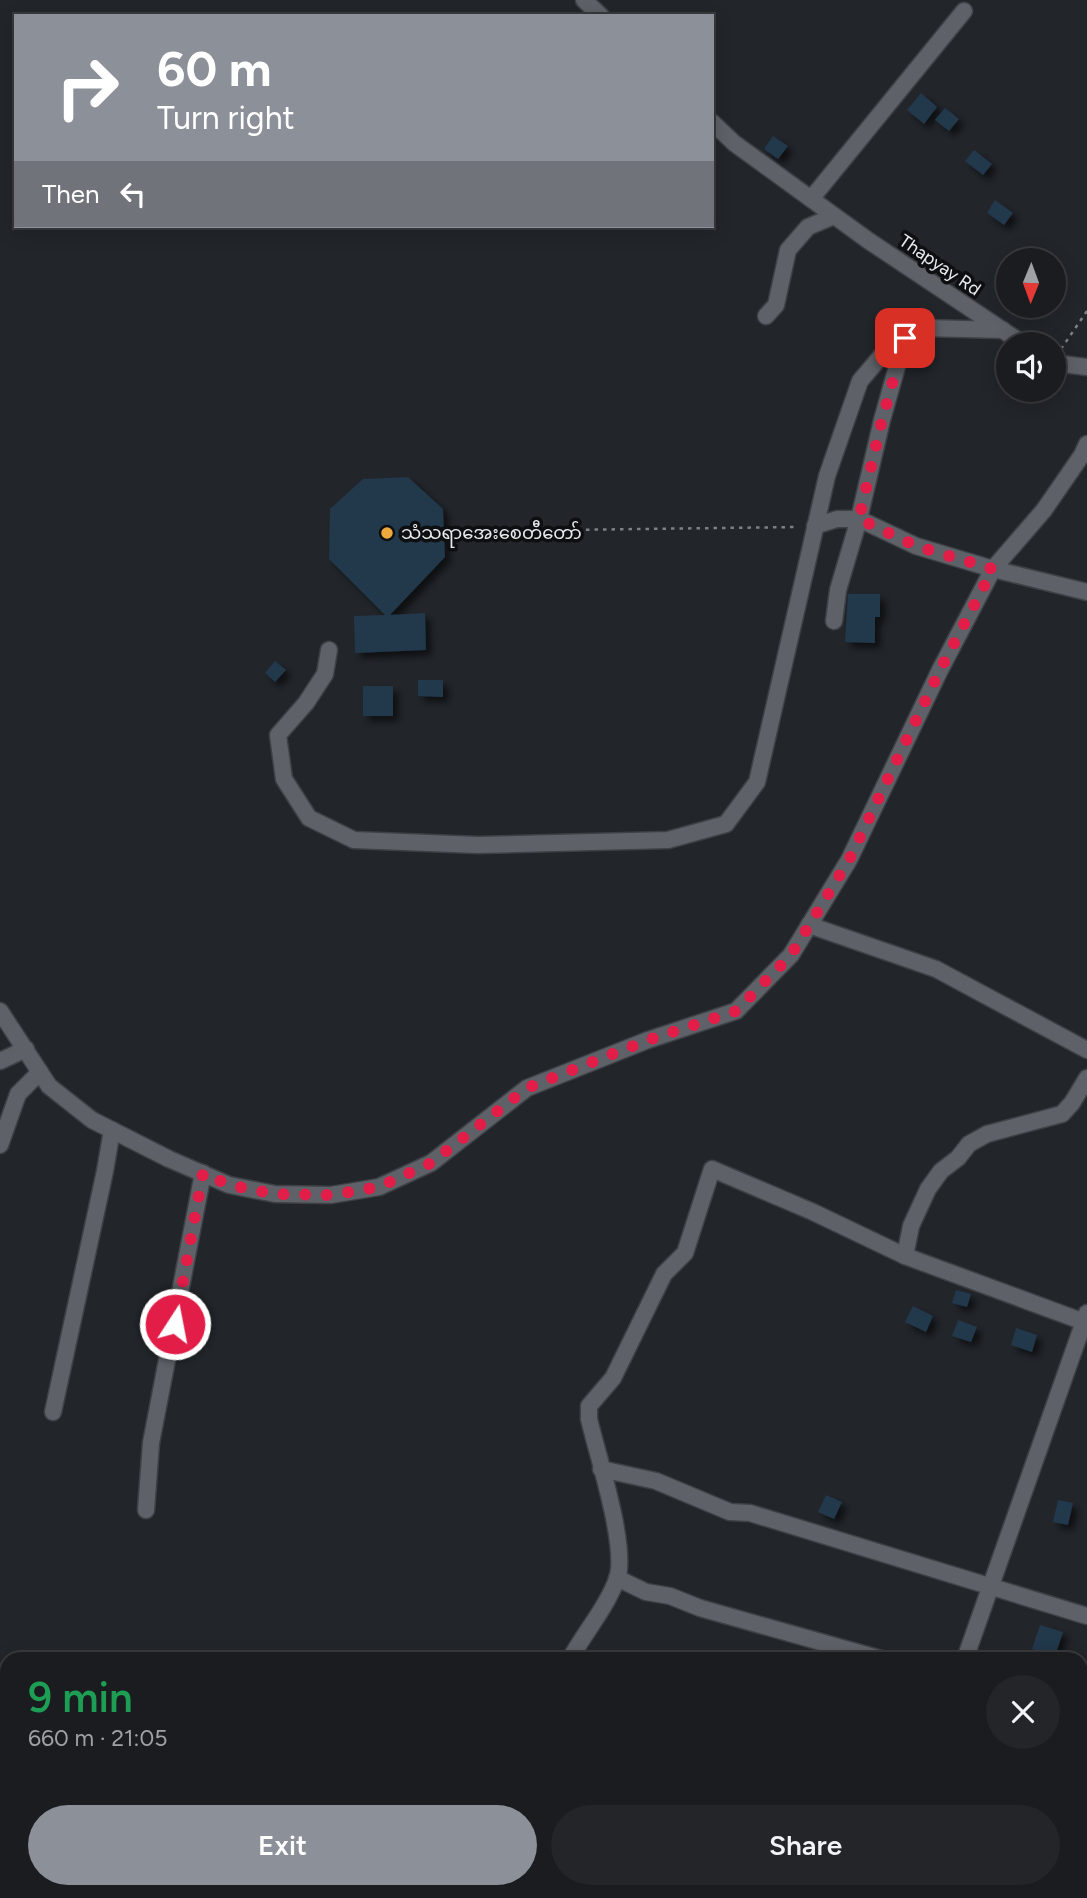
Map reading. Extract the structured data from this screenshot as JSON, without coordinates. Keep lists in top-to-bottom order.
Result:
{
  "streets": {
    "street": ["Thapyay Rd"]
  },
  "places": ["သံသရာအေးစေတီတော်"],
  "north": "bottom",
  "page": {
    "turn": ["60 m", "Turn right"],
    "then": "Then",
    "heading": ["9 min", "660 m · 21:05"],
    "buttons": ["Exit", "Share"]
  }
}
